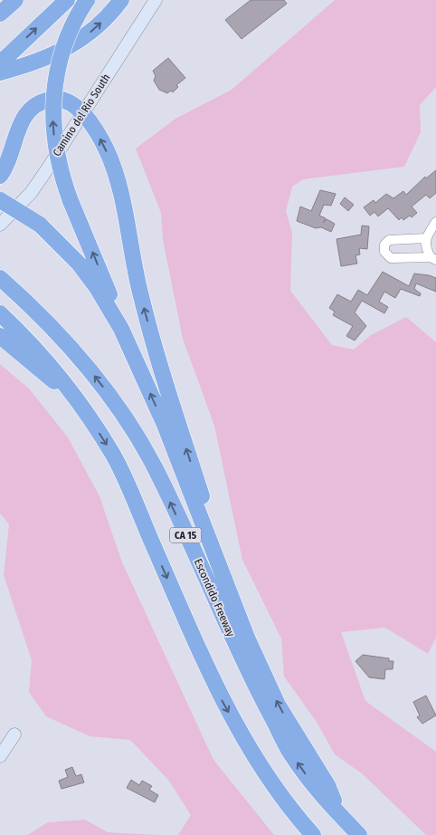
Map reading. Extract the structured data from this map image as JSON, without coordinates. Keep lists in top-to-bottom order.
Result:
{
  "streets": {
    "highway": ["CA 15", "Escondido Freeway"],
    "street": ["Camino del Rio South"]
  }
}
